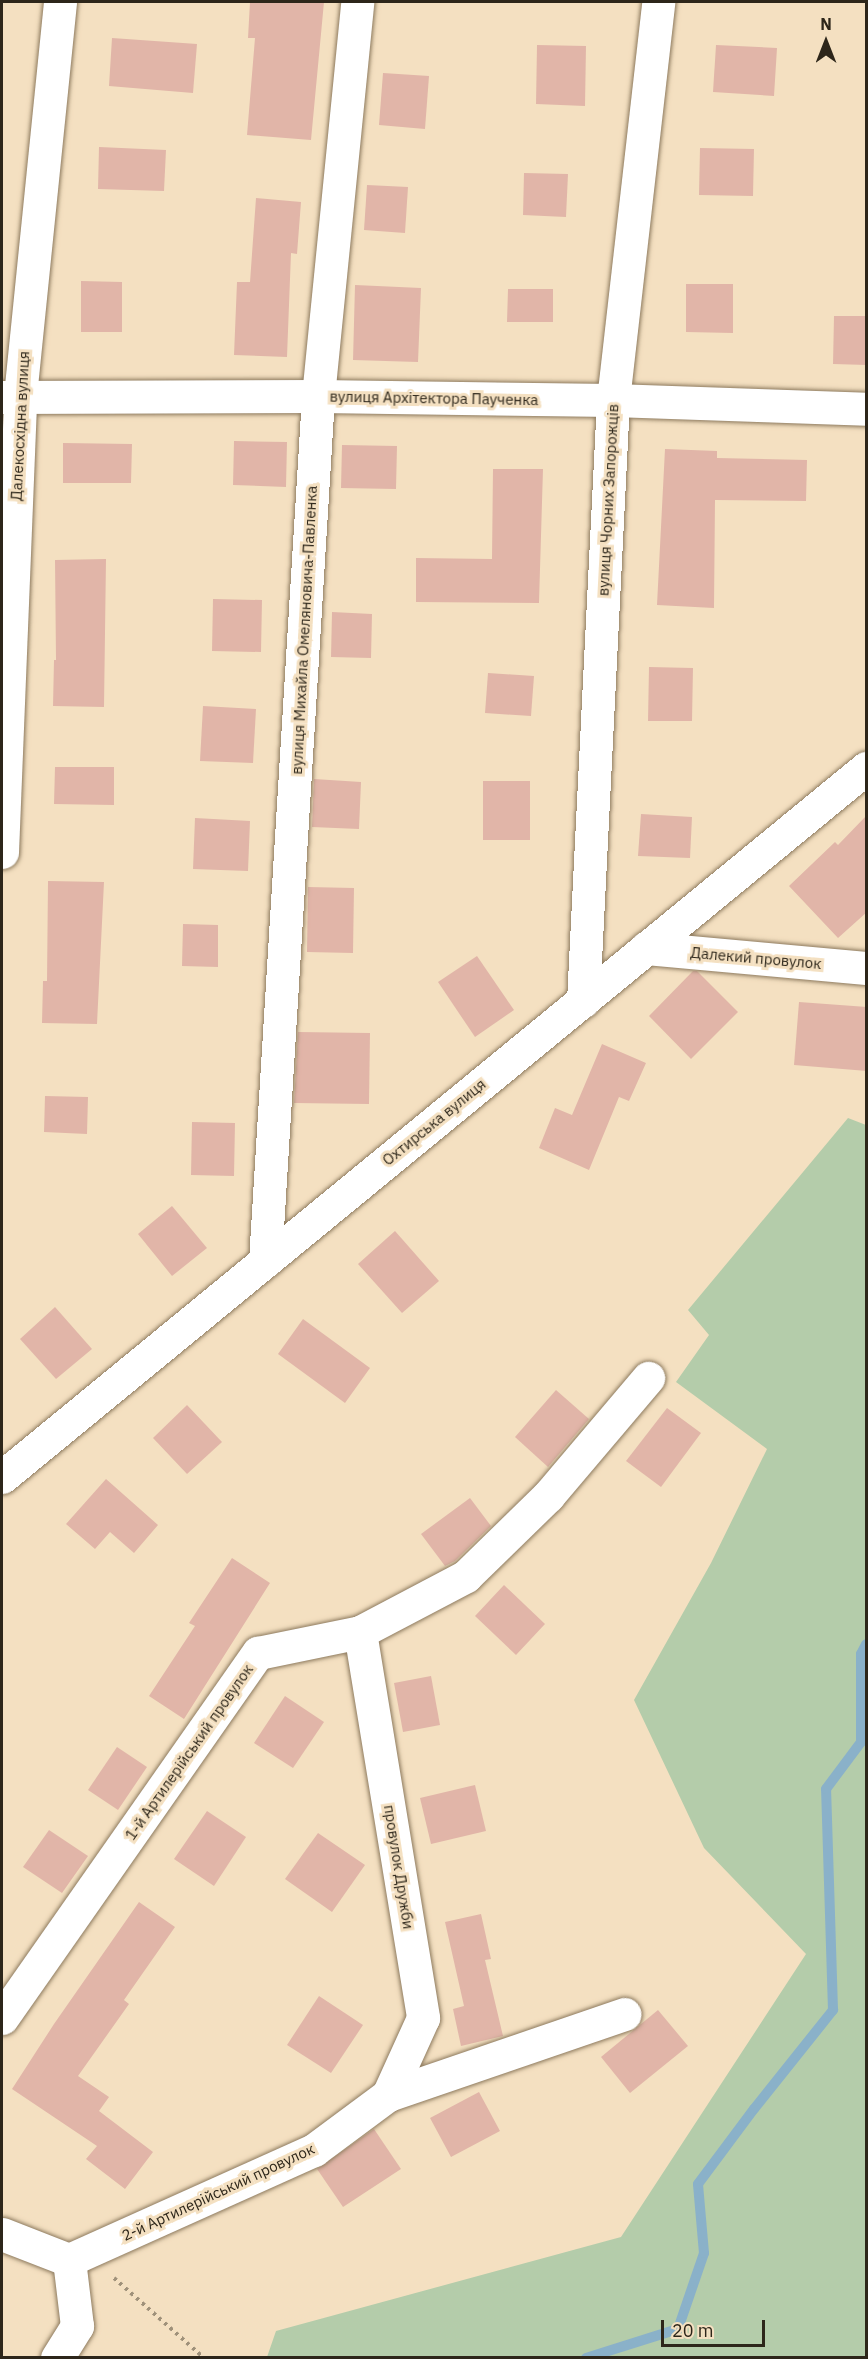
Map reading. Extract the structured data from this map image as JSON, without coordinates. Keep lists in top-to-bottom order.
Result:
{
  "streets": {
    "street": [
      "вулиця Архітектора Паученка",
      "Далекосхідна вулиця",
      "вулиця Чорних Запорожців",
      "вулиця Михайла Омеляновича-Павленка",
      "Далекий провулок",
      "Охтирська вулиця",
      "1-й Артилерійський провулок",
      "провулок Дружби",
      "2-й Артилерійський провулок"
    ]
  },
  "crossings": [
    ["вулиця Архітектора Паученка", "Далекосхідна вулиця"],
    ["вулиця Архітектора Паученка", "вулиця Чорних Запорожців"],
    ["вулиця Архітектора Паученка", "вулиця Михайла Омеляновича-Павленка"],
    ["вулиця Чорних Запорожців", "Охтирська вулиця"],
    ["вулиця Михайла Омеляновича-Павленка", "Охтирська вулиця"],
    ["Далекий провулок", "Охтирська вулиця"],
    ["1-й Артилерійський провулок", "провулок Дружби"],
    ["провулок Дружби", "2-й Артилерійський провулок"]
  ],
  "scale_bar": "20 m",
  "north": "top"
}
